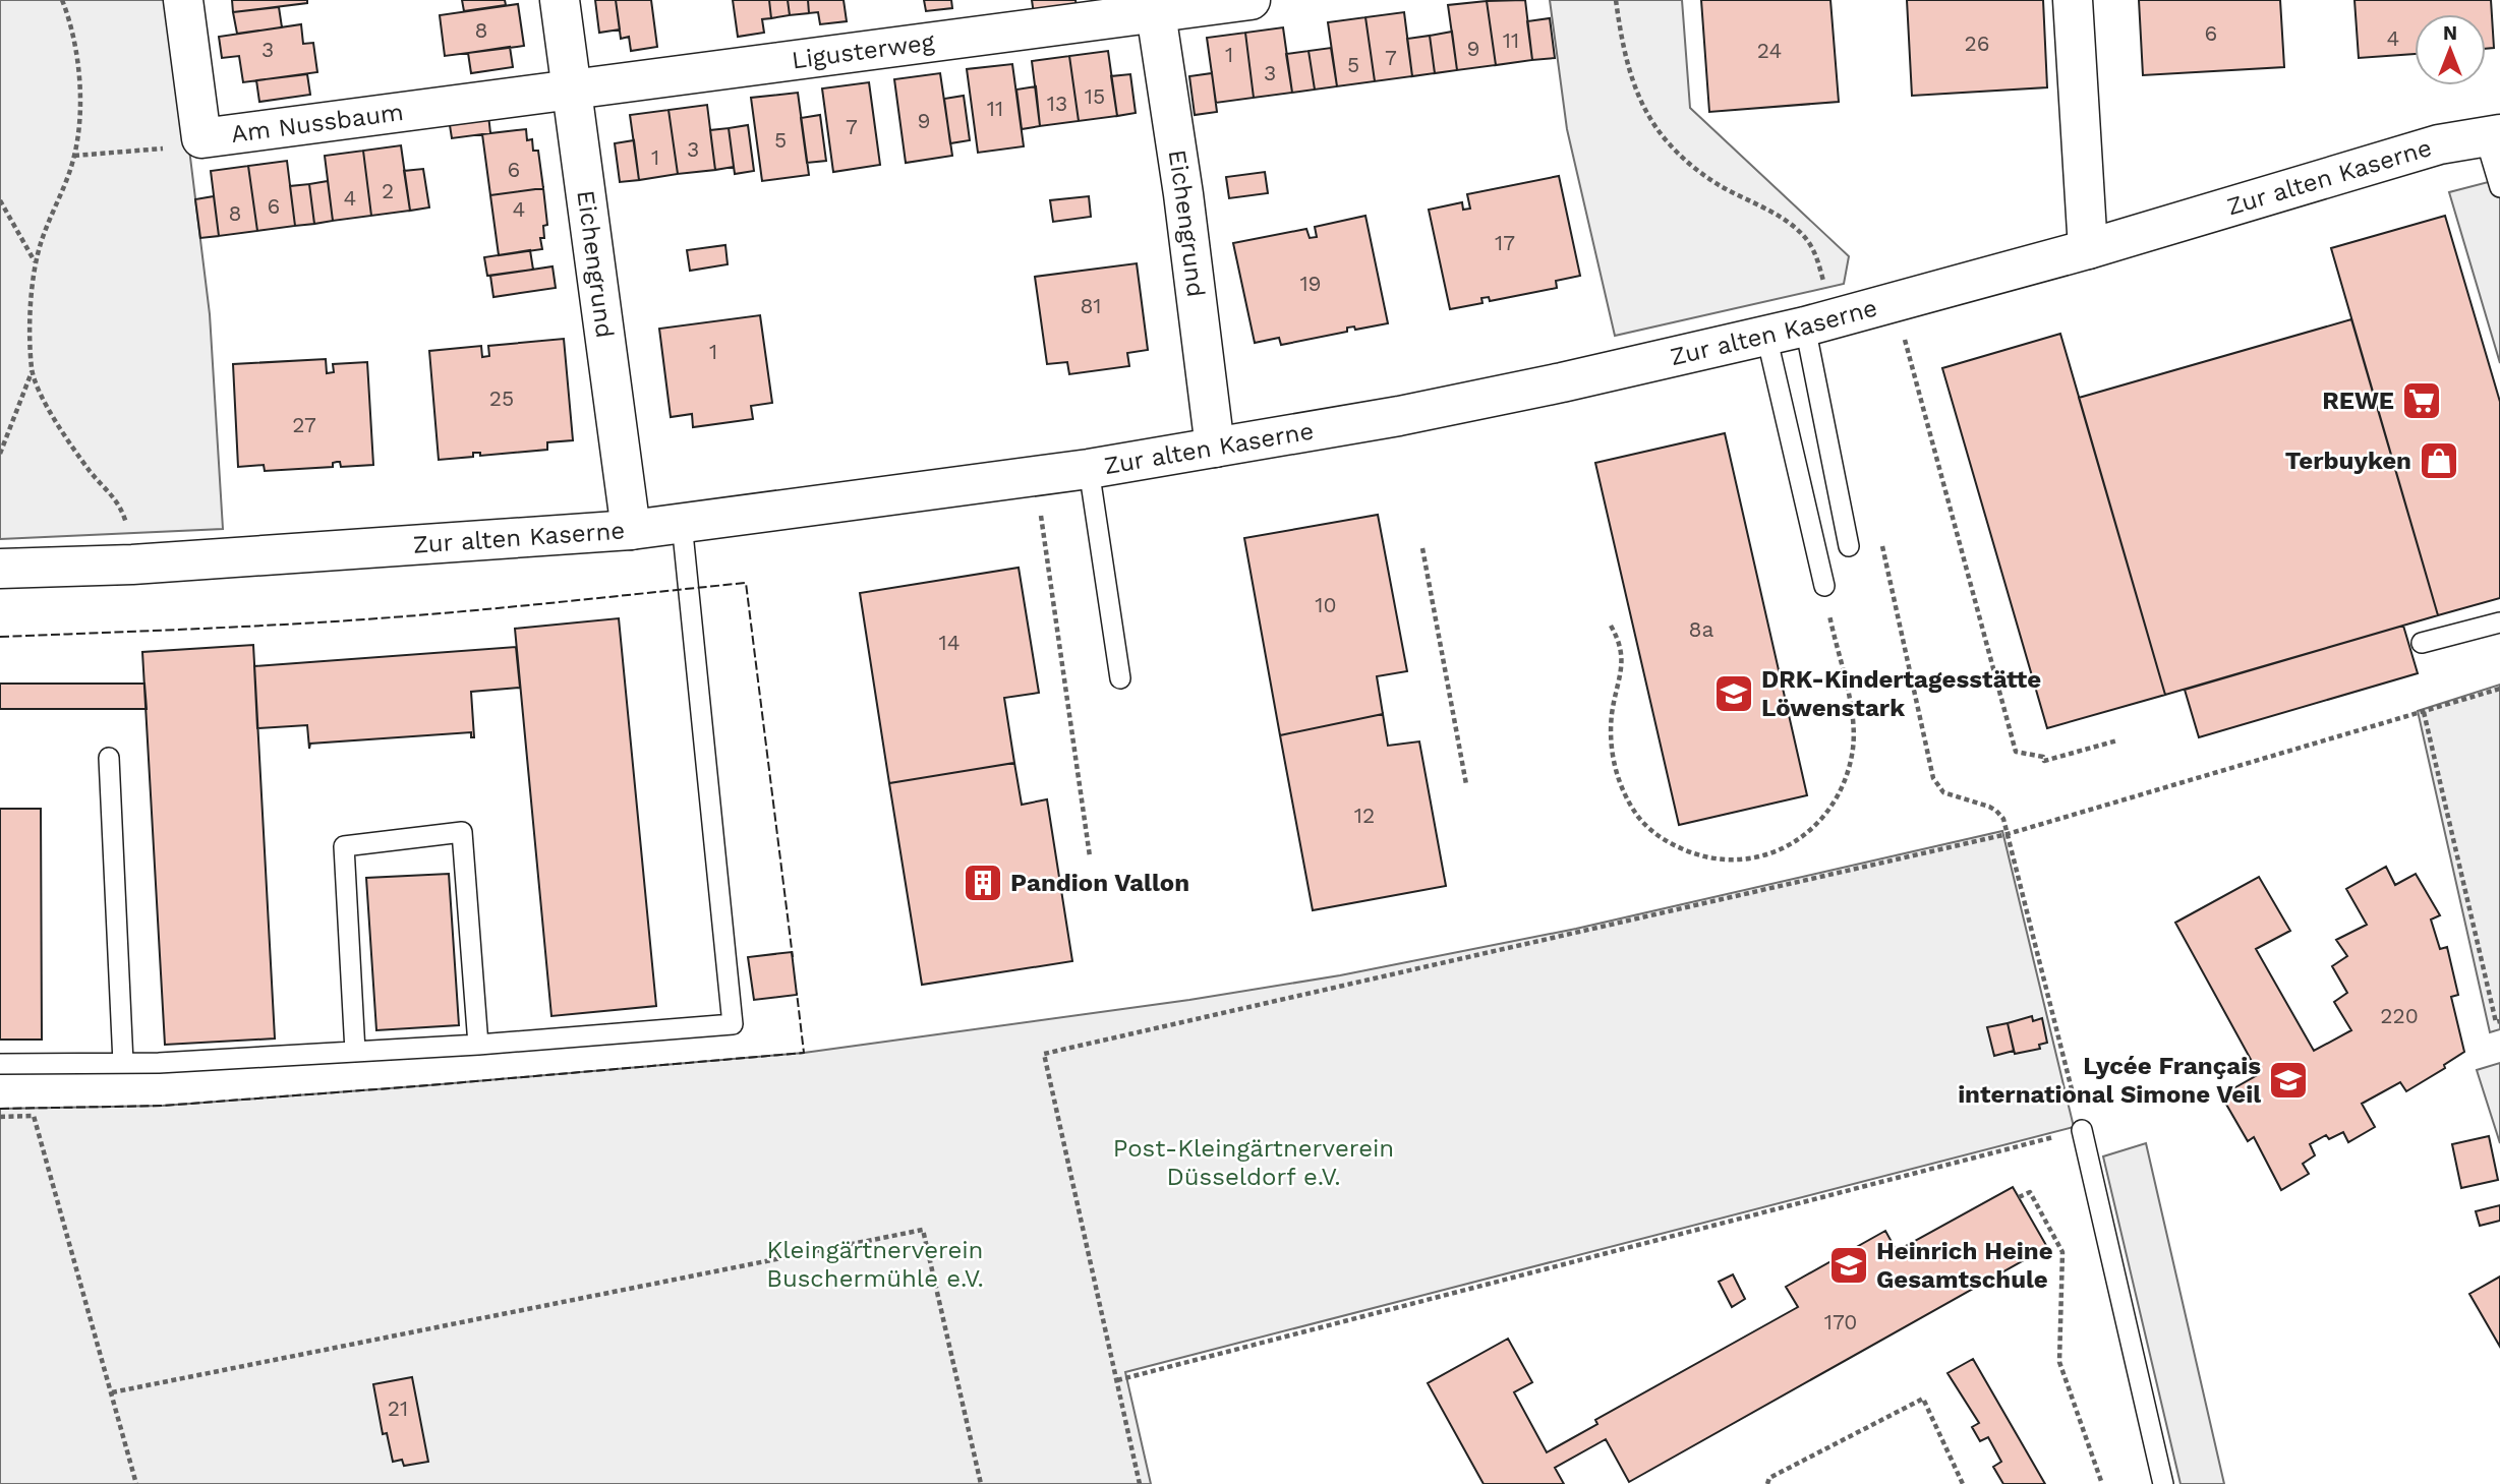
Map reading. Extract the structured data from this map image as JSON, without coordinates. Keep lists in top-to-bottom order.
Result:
{
  "streets": {
    "street": [
      "Ligusterweg",
      "Am Nussbaum",
      "Zur alten Kaserne",
      "Eichengrund"
    ]
  },
  "crossings": [
    ["Ligusterweg", "Am Nussbaum"],
    ["Ligusterweg", "Eichengrund"],
    ["Am Nussbaum", "Eichengrund"],
    ["Zur alten Kaserne", "Eichengrund"]
  ],
  "parks": ["Post-Kleingärtnerverein Düsseldorf e.V.", "Kleingärtnerverein Buschermühle e.V."],
  "places": {
    "supermarket": ["REWE"],
    "shop": ["Terbuyken"],
    "school or university": ["DRK-Kindertagesstätte Löwenstark", "Lycée Français international Simone Veil", "Heinrich Heine Gesamtschule"],
    "building": ["Pandion Vallon"]
  },
  "house_numbers": [
    "8",
    "6",
    "4",
    "11",
    "26",
    "9",
    "3",
    "24",
    "1",
    "7",
    "5",
    "3",
    "15",
    "13",
    "11",
    "9",
    "7",
    "5",
    "3",
    "1",
    "6",
    "2",
    "4",
    "6",
    "4",
    "8",
    "17",
    "19",
    "81",
    "1",
    "25",
    "27",
    "10",
    "8a",
    "14",
    "12",
    "220",
    "170",
    "21"
  ],
  "north": "top"
}
